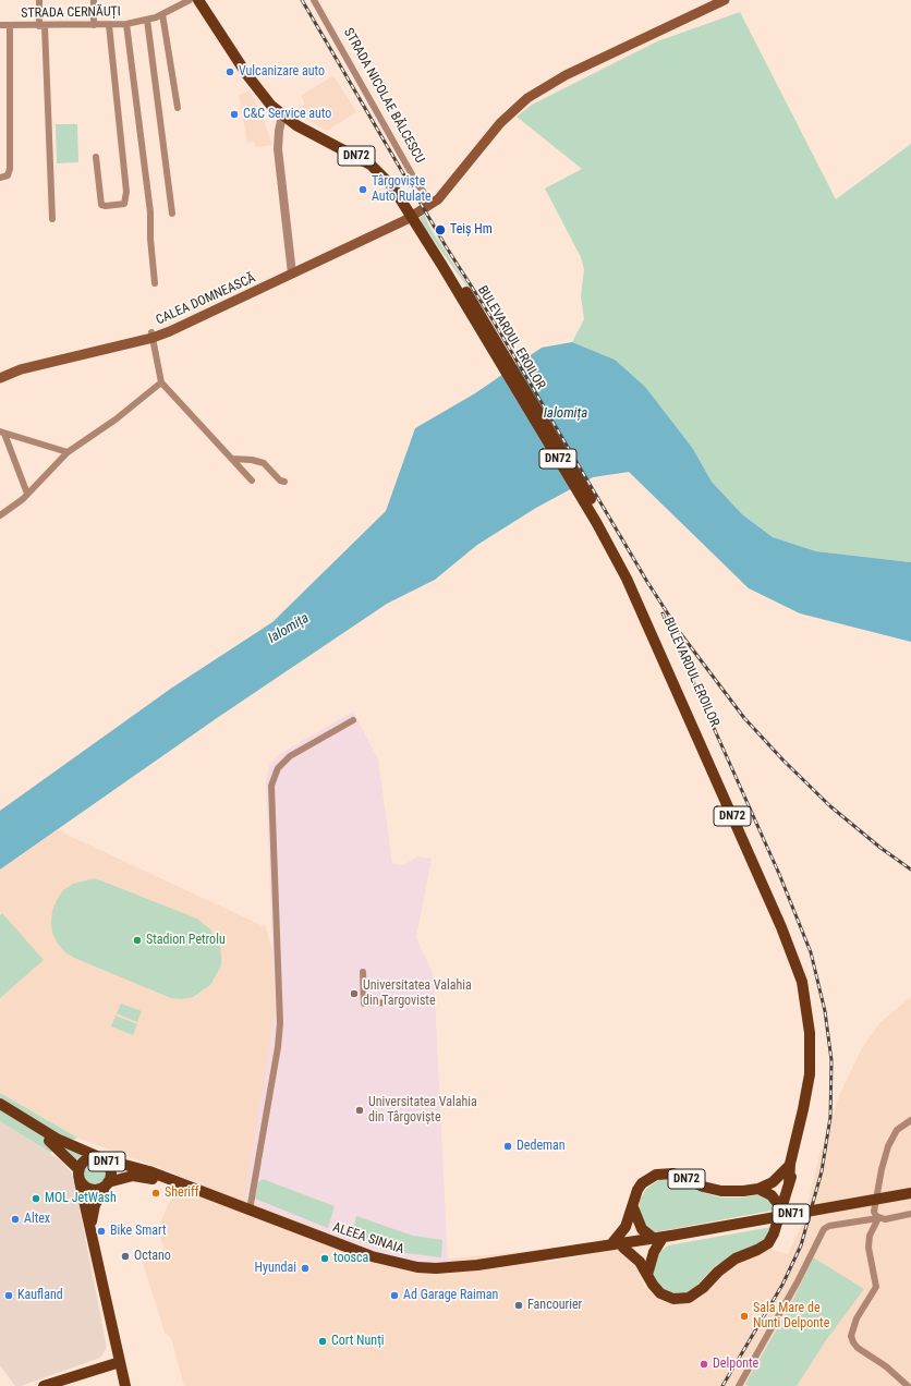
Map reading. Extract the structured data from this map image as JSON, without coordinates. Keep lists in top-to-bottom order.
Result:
{
  "streets": {
    "main road": [
      "DN72",
      "CALEA DOMNEASCĂ",
      "BULEVARDUL EROILOR",
      "DN71",
      "ALEEA SINAIA"
    ],
    "street": ["STRADA CERNĂUȚI", "STRADA NICOLAE BĂLCESCU"]
  },
  "crossings": [
    ["DN72", "BULEVARDUL EROILOR"],
    ["DN72", "ALEEA SINAIA"],
    ["CALEA DOMNEASCĂ", "BULEVARDUL EROILOR"],
    ["DN71", "ALEEA SINAIA"]
  ],
  "water": ["Ialomița"],
  "places": [
    "Vulcanizare auto",
    "C&C Service auto",
    "Târgoviște Auto Rulate",
    "Teiș Hm",
    "Stadion Petrolu",
    "Universitatea Valahia din Targoviste",
    "Universitatea Valahia din Târgoviște",
    "Dedeman",
    "Sheriff",
    "MOL JetWash",
    "Altex",
    "Bike Smart",
    "Octano",
    "toosca",
    "Hyundai",
    "Kaufland",
    "Ad Garage Raiman",
    "Fancourier",
    "Sala Mare de Nunti Delponte",
    "Cort Nunți",
    "Delponte"
  ]
}
